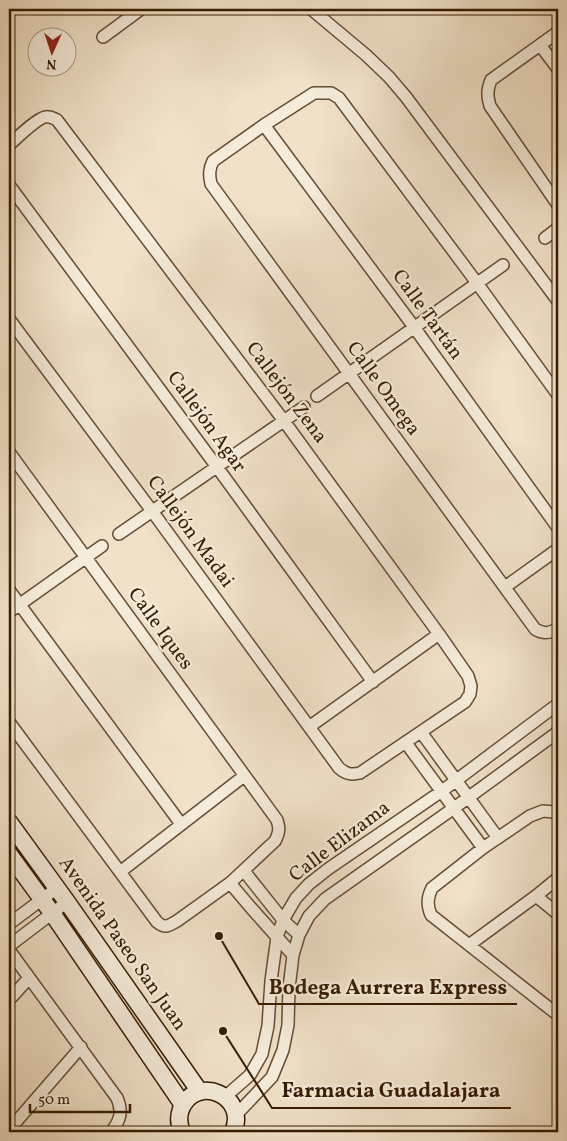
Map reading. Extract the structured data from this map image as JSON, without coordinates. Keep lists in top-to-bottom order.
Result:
{
  "streets": {
    "street": [
      "Calle Tartán",
      "Calle Omega",
      "Callejón Zena",
      "Callejón Agar",
      "Callejón Madai",
      "Calle Iques",
      "Calle Elizama",
      "Avenida Paseo San Juan"
    ]
  },
  "crossings": [
    ["Calle Tartán", "Calle Omega"]
  ],
  "places": ["Bodega Aurrera Express", "Farmacia Guadalajara"],
  "scale_bar": "50 m",
  "north": "bottom"
}
